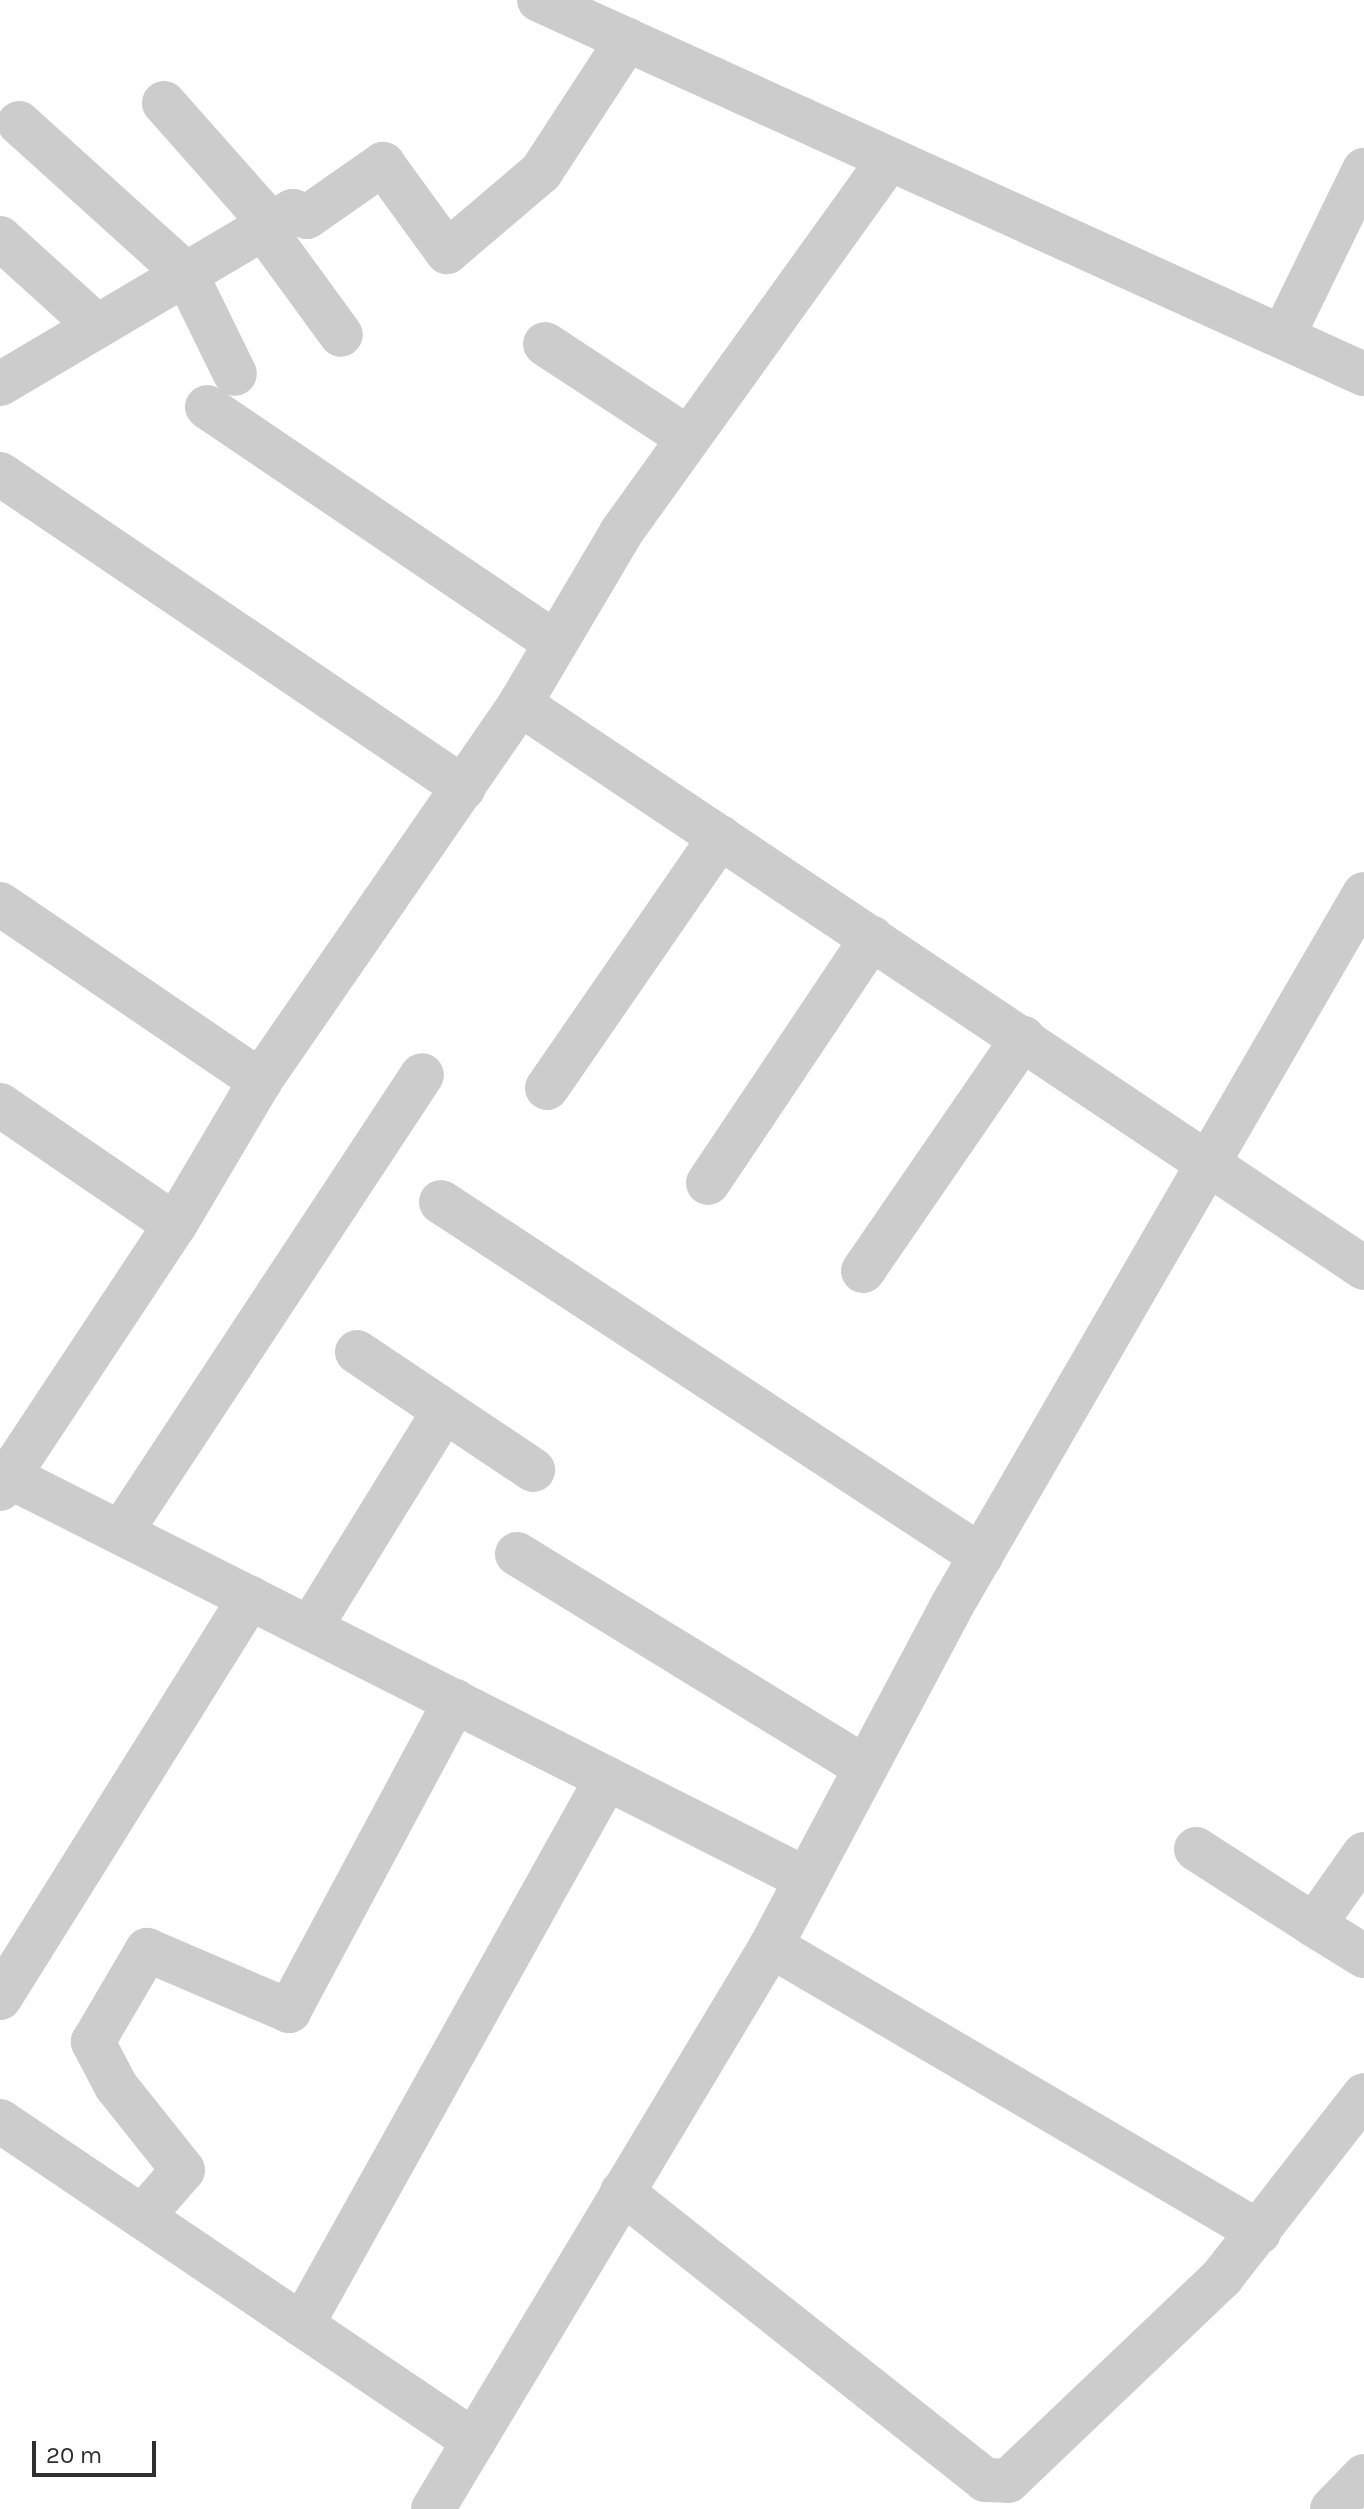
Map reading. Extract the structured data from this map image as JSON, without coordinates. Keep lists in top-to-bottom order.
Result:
{
  "scale_bar": "20 m"
}
